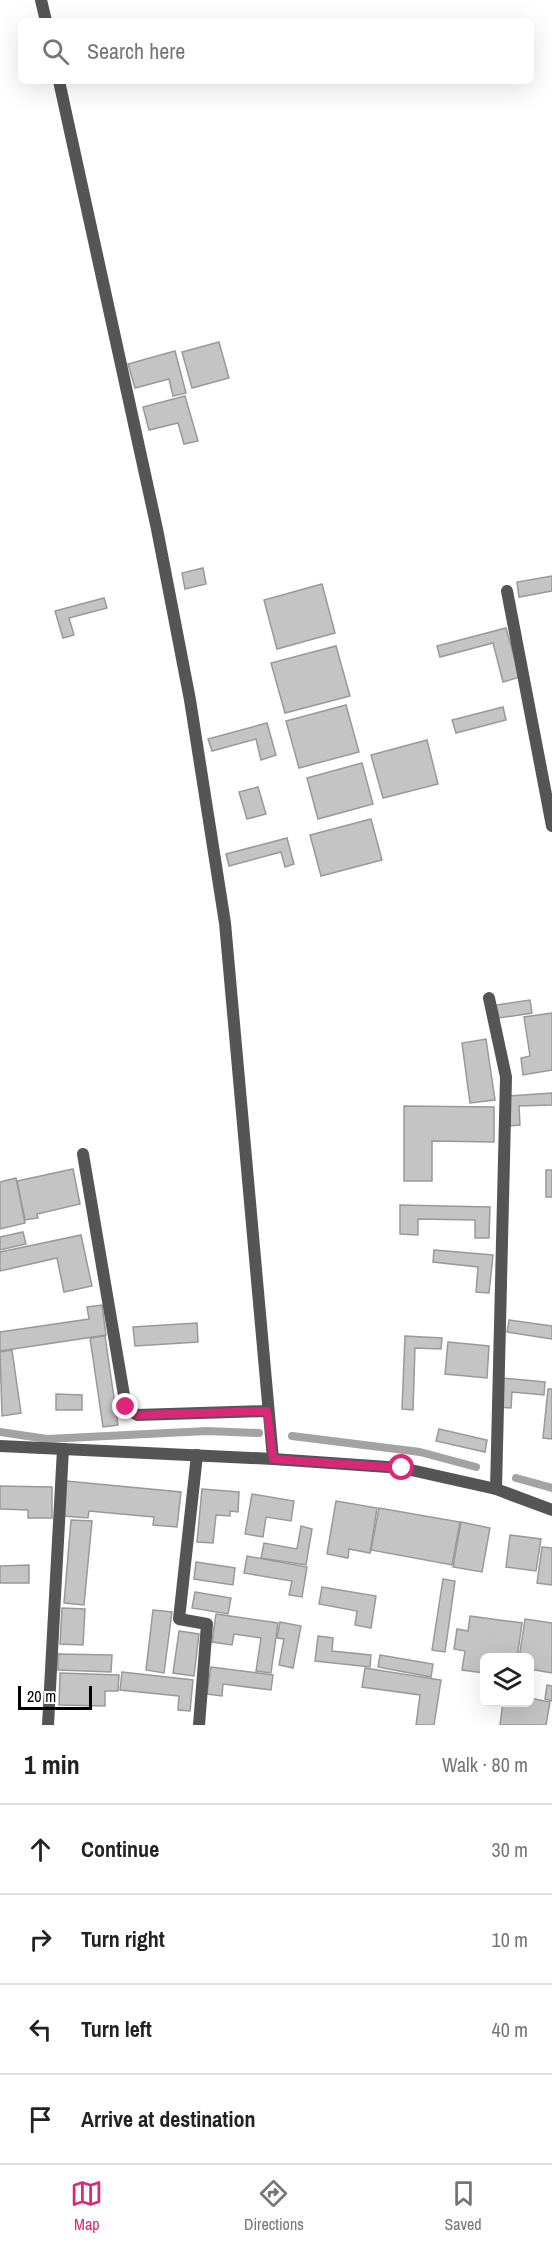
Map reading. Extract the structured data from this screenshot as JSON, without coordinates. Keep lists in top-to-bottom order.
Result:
{
  "scale_bar": "20 m",
  "page": {
    "search": "Search here",
    "scale": "20 m",
    "heading": ["1 min", "Walk · 80 m"],
    "list": [
      ["Continue", "30 m"],
      ["Turn right", "10 m"],
      ["Turn left", "40 m"],
      "Arrive at destination"
    ],
    "nav": ["Map", "Directions", "Saved"]
  }
}
